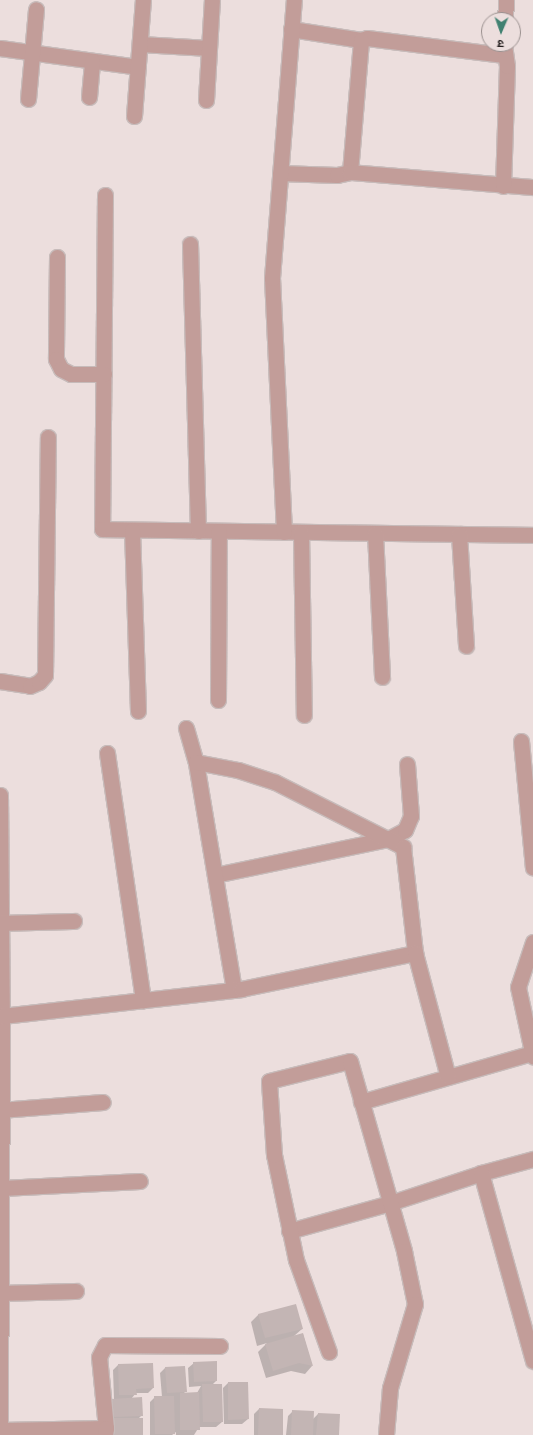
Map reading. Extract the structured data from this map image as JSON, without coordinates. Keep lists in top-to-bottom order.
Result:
{
  "north": "bottom"
}
